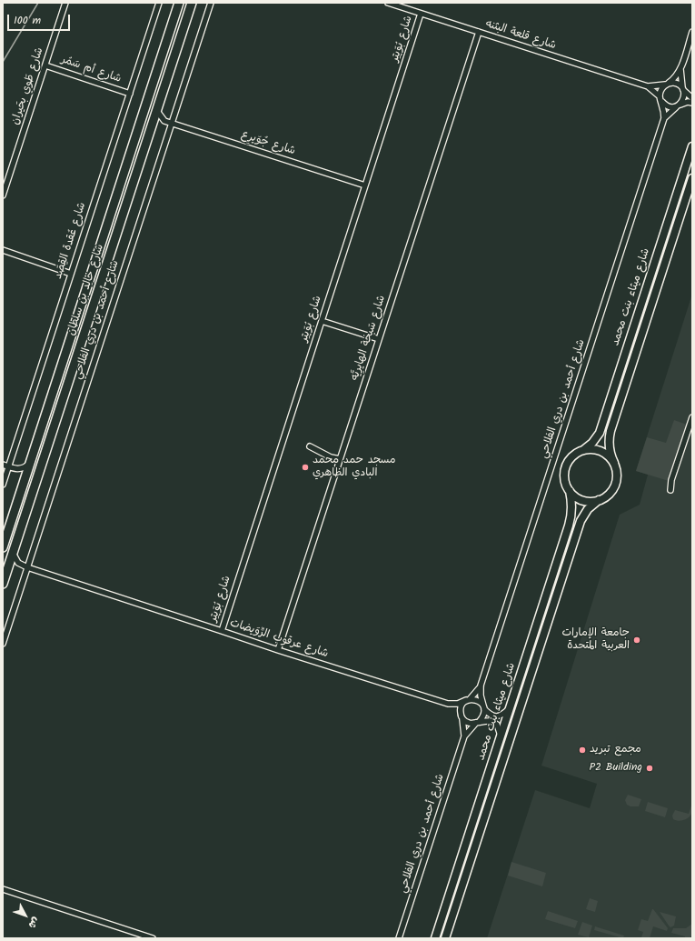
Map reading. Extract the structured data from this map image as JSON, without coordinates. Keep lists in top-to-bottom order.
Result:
{
  "streets": {
    "main road": ["شارع خالِد بن سلطان", "شارع ميثاء بنت محمد"],
    "street": [
      "شارع قلعة البثنه",
      "شارع بُوَيتِر",
      "شارع أم سَمُر",
      "شارع طَوي بحَيران",
      "شارع جُوَيرِع",
      "شارع عُقدة القِصَد",
      "شارع أحمد بن دري الفلاحي",
      "شارع سَبخة الهايرِيَّه",
      "شارع عرقوب الرِّوَيضات"
    ]
  },
  "crossings": [
    ["شارع قلعة البثنه", "شارع بُوَيتِر"],
    ["شارع قلعة البثنه", "شارع أحمد بن دري الفلاحي"],
    ["شارع قلعة البثنه", "شارع سَبخة الهايرِيَّه"],
    ["شارع بُوَيتِر", "شارع جُوَيرِع"],
    ["شارع بُوَيتِر", "شارع عرقوب الرِّوَيضات"],
    ["شارع أم سَمُر", "شارع طَوي بحَيران"],
    ["شارع أم سَمُر", "شارع عُقدة القِصَد"],
    ["شارع جُوَيرِع", "شارع أحمد بن دري الفلاحي"],
    ["شارع أحمد بن دري الفلاحي", "شارع عرقوب الرِّوَيضات"],
    ["شارع سَبخة الهايرِيَّه", "شارع عرقوب الرِّوَيضات"]
  ],
  "places": [
    "مسجد حمد محمد البادي الظاهري",
    "جامعة الإمارات العربية المتحدة",
    "مجمع تبريد",
    "P2 Building"
  ],
  "scale_bar": "100 m",
  "north": "bottom right"
}
